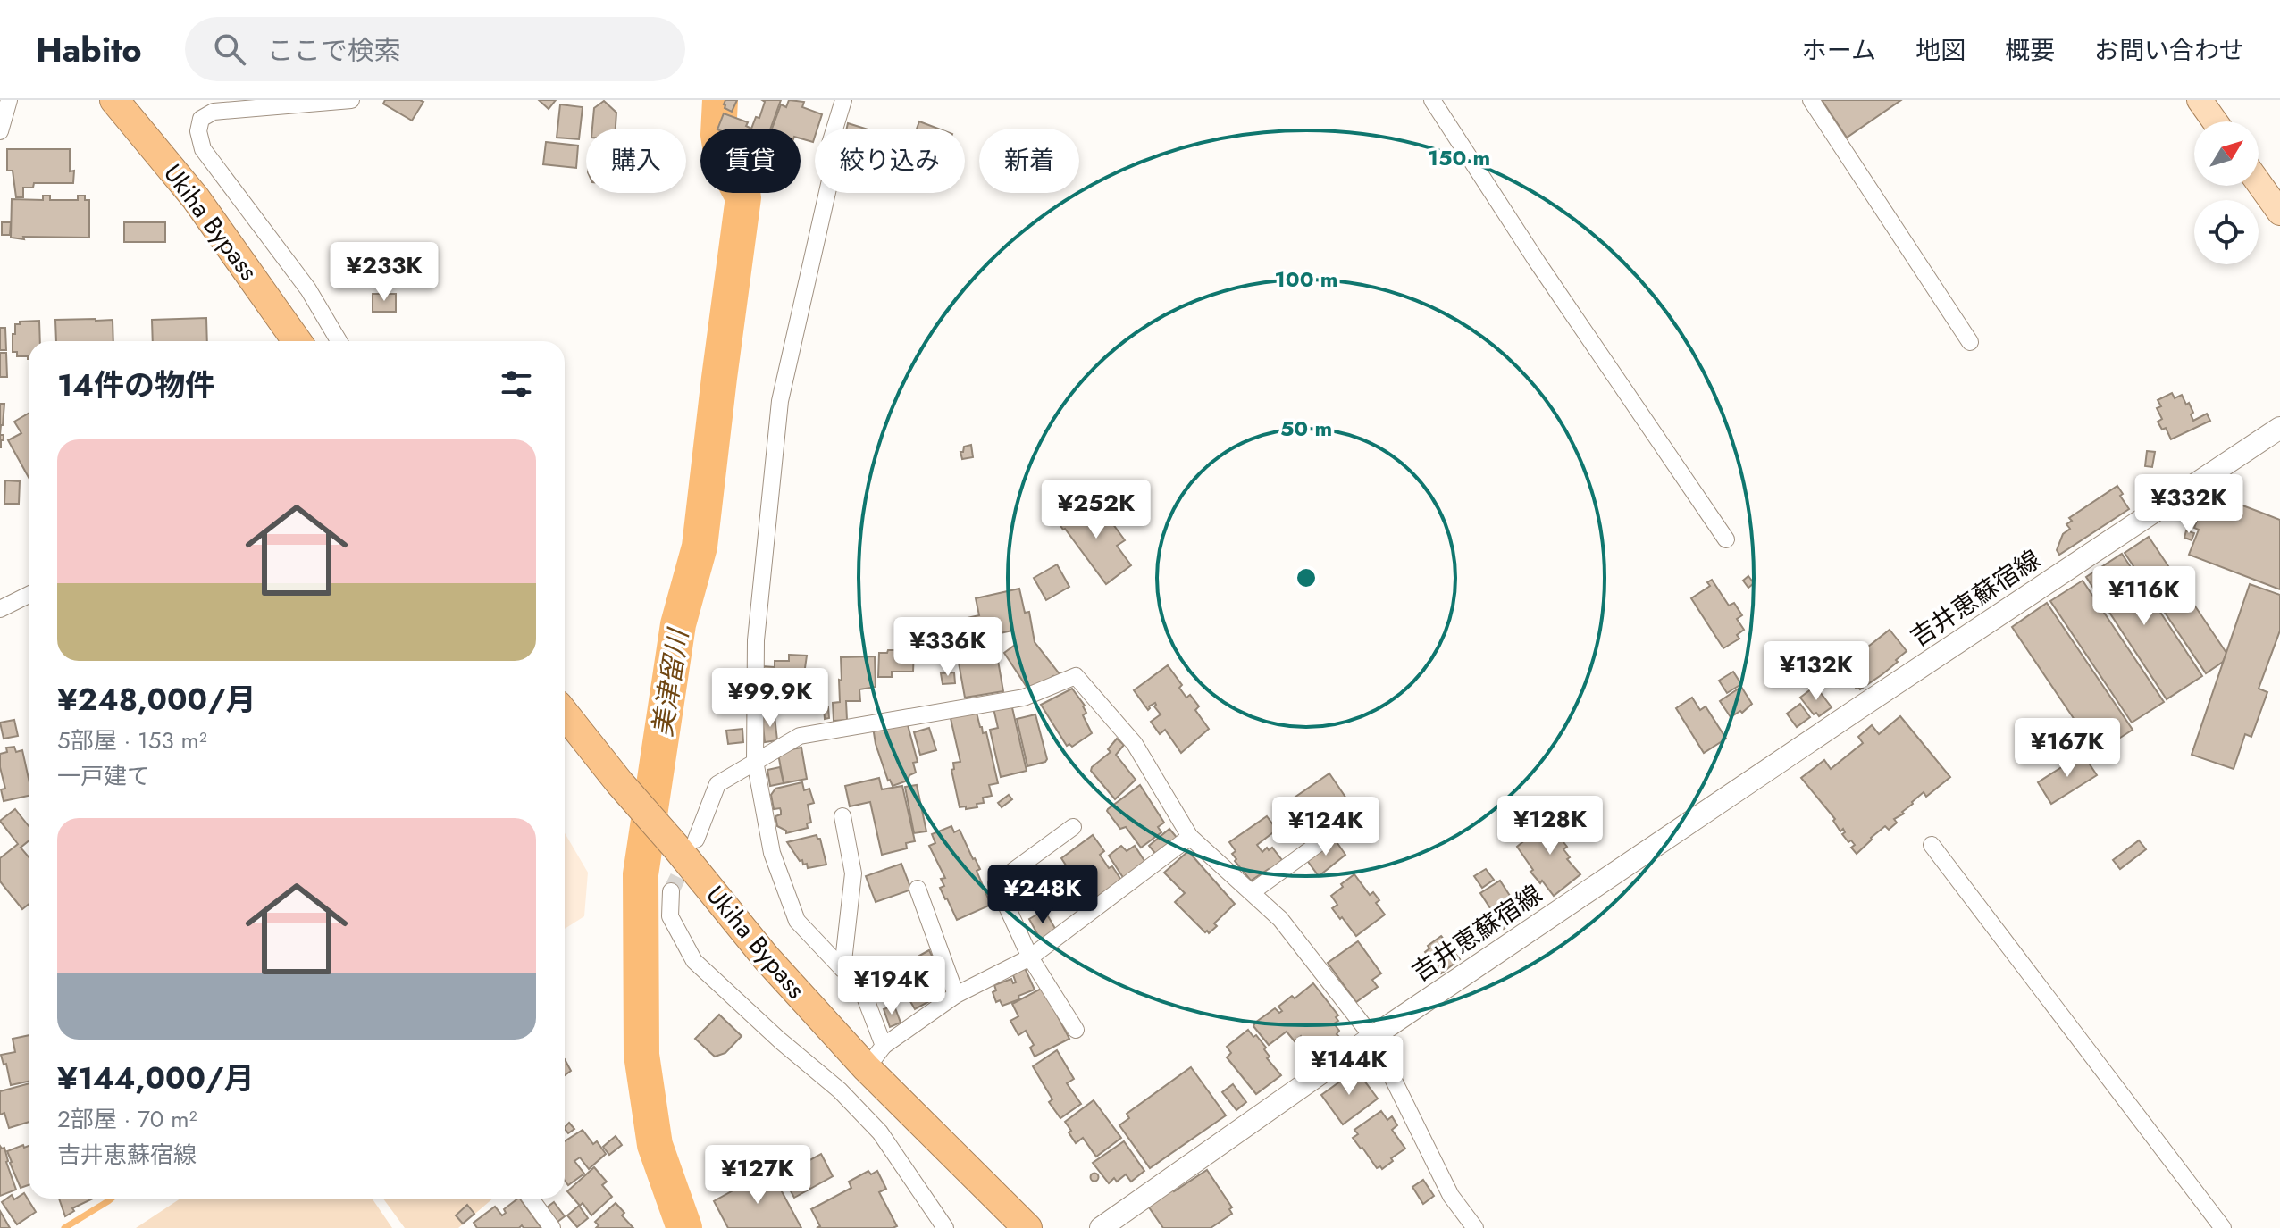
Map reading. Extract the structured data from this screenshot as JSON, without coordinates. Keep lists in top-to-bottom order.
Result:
{
  "streets": {
    "highway": ["Ukiha Bypass"],
    "main road": ["吉井恵蘇宿線"]
  },
  "water": ["美津留川"],
  "north": "top right",
  "page": {
    "header": "Habito",
    "search": "ここで検索",
    "nav": [
      "ホーム",
      "地図",
      "概要",
      "お問い合わせ"
    ],
    "chip": [
      "購入",
      "賃貸",
      "絞り込み",
      "新着"
    ],
    "price": [
      "¥233K",
      "¥332K",
      "¥252K",
      "¥116K",
      "¥336K",
      "¥132K",
      "¥99.9K",
      "¥167K",
      "¥128K",
      "¥124K",
      "¥248K",
      "¥194K",
      "¥144K",
      "¥127K"
    ],
    "heading": "14件の物件",
    "list": [
      {
        "name": "¥248,000/月",
        "note": "5部屋 · 153 m² · 一戸建て"
      },
      {
        "name": "¥144,000/月",
        "note": "2部屋 · 70 m² · 吉井恵蘇宿線"
      }
    ]
  },
  "rings": ["150 m", "100 m", "50 m"]
}
